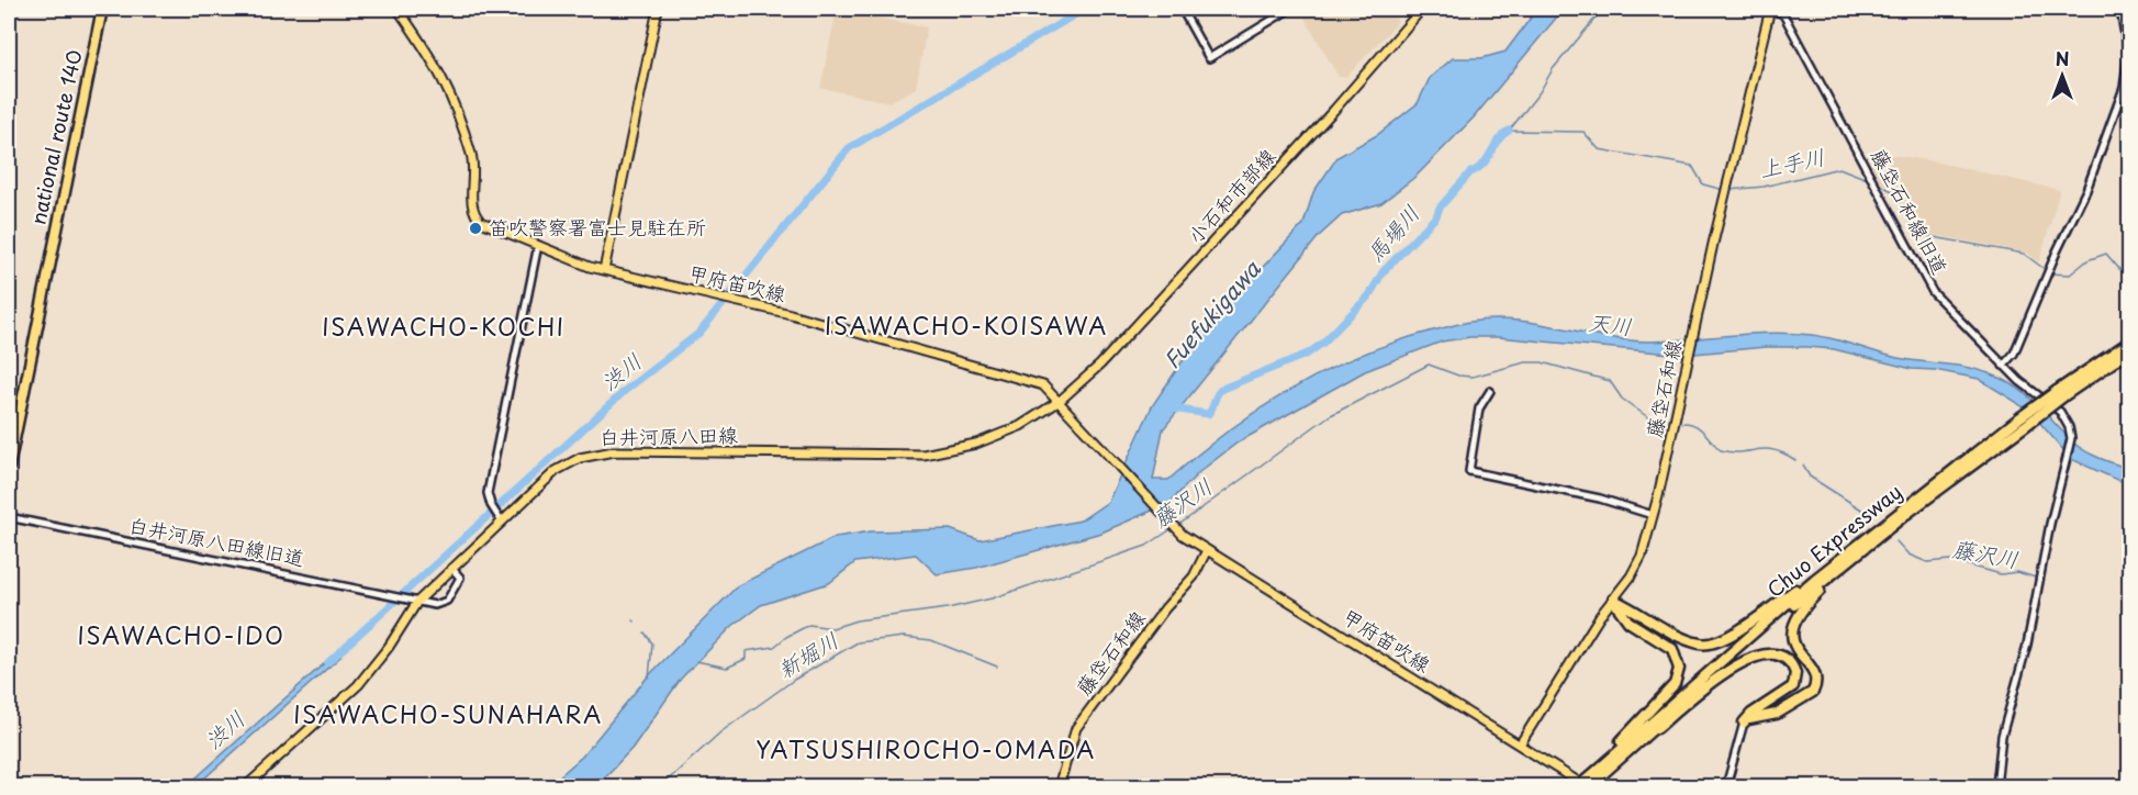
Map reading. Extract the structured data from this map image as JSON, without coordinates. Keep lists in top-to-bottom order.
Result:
{
  "streets": {
    "highway": ["national route 140", "Chuo Expressway"],
    "main road": [
      "小石和市部線",
      "甲府笛吹線",
      "藤垈石和線",
      "白井河原八田線"
    ],
    "street": ["藤垈石和線旧道", "白井河原八田線旧道"]
  },
  "crossings": [
    ["小石和市部線", "甲府笛吹線"],
    ["小石和市部線", "白井河原八田線"],
    ["藤垈石和線旧道", "藤垈石和線"],
    ["甲府笛吹線", "藤垈石和線"],
    ["甲府笛吹線", "白井河原八田線"],
    ["甲府笛吹線", "Chuo Expressway"],
    ["白井河原八田線", "白井河原八田線旧道"]
  ],
  "districts": [
    "ISAWACHO-KOISAWA",
    "ISAWACHO-KOCHI",
    "ISAWACHO-IDO",
    "ISAWACHO-SUNAHARA",
    "YATSUSHIROCHO-OMADA"
  ],
  "water": [
    "上手川",
    "馬場川",
    "Fuefukigawa",
    "天川",
    "渋川",
    "藤沢川",
    "新堀川"
  ],
  "places": ["笛吹警察署富士見駐在所"],
  "north": "top"
}
